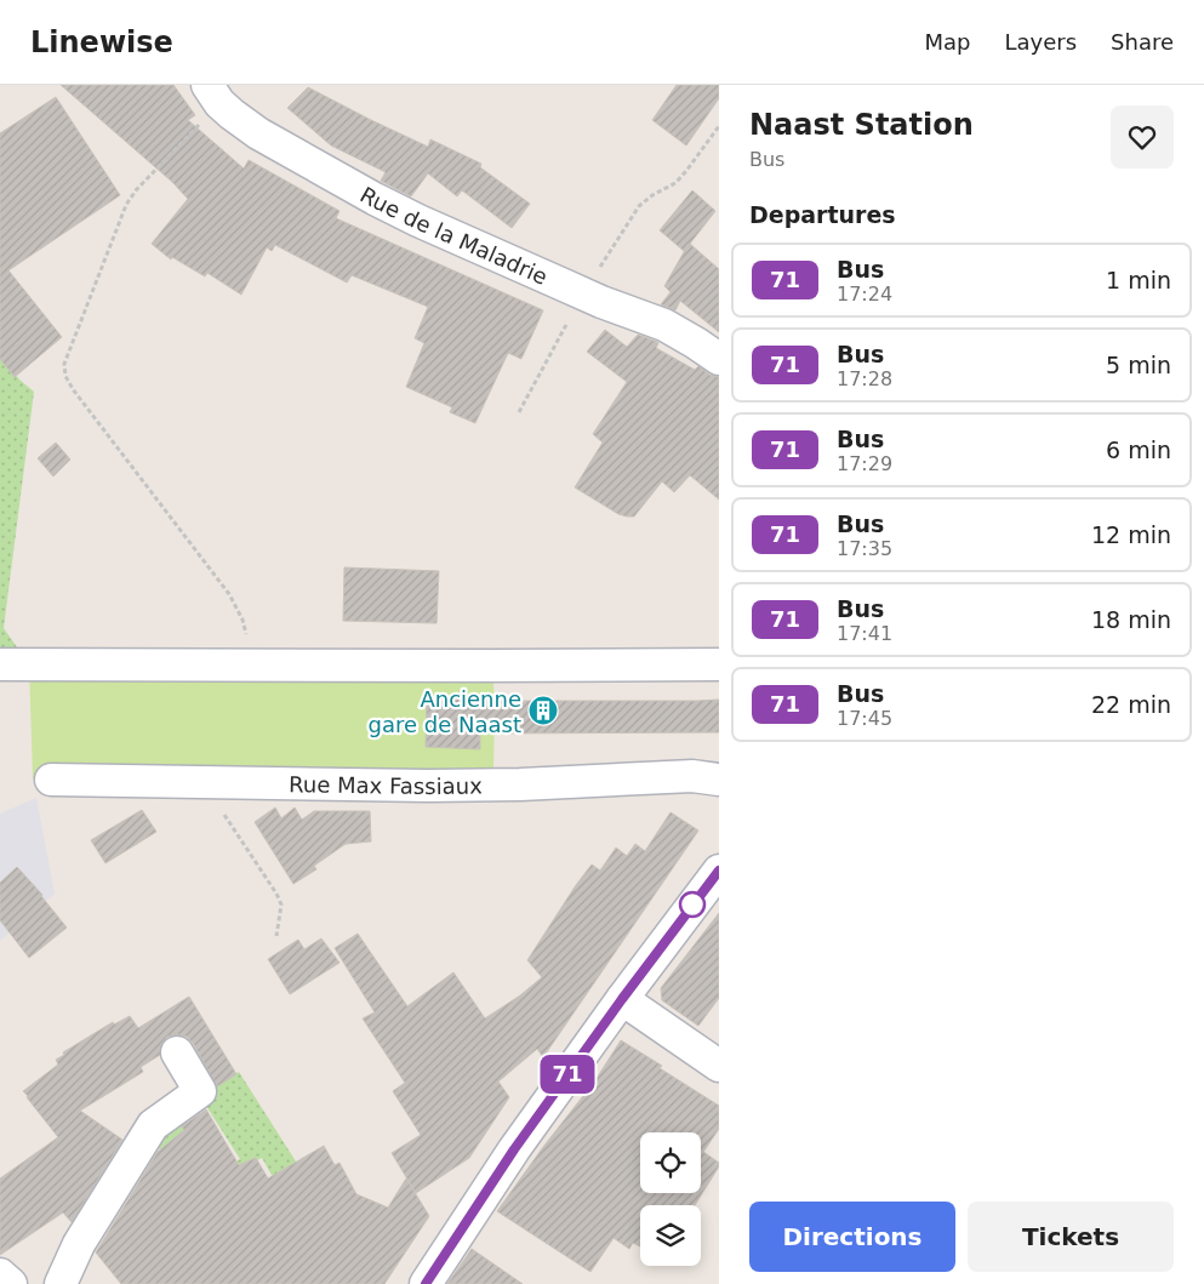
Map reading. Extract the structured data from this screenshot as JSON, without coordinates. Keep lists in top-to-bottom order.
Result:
{
  "streets": {
    "street": ["Rue de la Maladrie", "Rue Max Fassiaux"]
  },
  "places": {
    "building": ["Ancienne gare de Naast"]
  },
  "lines": ["bus line 71"],
  "page": {
    "header": "Linewise",
    "nav": ["Map", "Layers", "Share"],
    "on_map": "71",
    "heading": [
      ["Naast Station", "Bus"],
      "Departures"
    ],
    "list": [
      {
        "mark": "71",
        "name": "Bus",
        "note": "17:24",
        "value": "1 min"
      },
      {
        "mark": "71",
        "name": "Bus",
        "note": "17:28",
        "value": "5 min"
      },
      {
        "mark": "71",
        "name": "Bus",
        "note": "17:29",
        "value": "6 min"
      },
      {
        "mark": "71",
        "name": "Bus",
        "note": "17:35",
        "value": "12 min"
      },
      {
        "mark": "71",
        "name": "Bus",
        "note": "17:41",
        "value": "18 min"
      },
      {
        "mark": "71",
        "name": "Bus",
        "note": "17:45",
        "value": "22 min"
      }
    ],
    "buttons": ["Directions", "Tickets"]
  }
}
